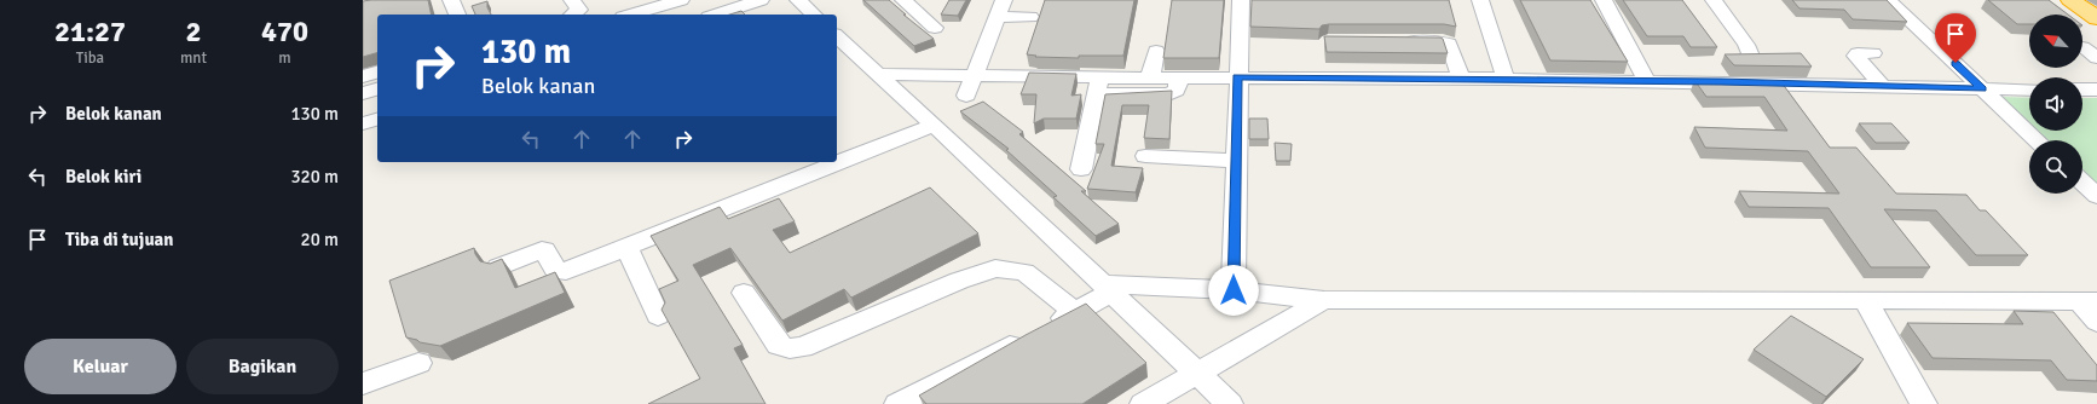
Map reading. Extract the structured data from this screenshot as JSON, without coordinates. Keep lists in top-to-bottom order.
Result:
{
  "north": "top left",
  "page": {
    "eta": [
      "21:27",
      "Tiba",
      "2",
      "mnt",
      "470",
      "m"
    ],
    "turn": ["130 m", "Belok kanan"],
    "list": [
      {
        "name": "Belok kanan",
        "value": "130 m"
      },
      {
        "name": "Belok kiri",
        "value": "320 m"
      },
      {
        "name": "Tiba di tujuan",
        "value": "20 m"
      }
    ],
    "buttons": ["Keluar", "Bagikan"]
  }
}
